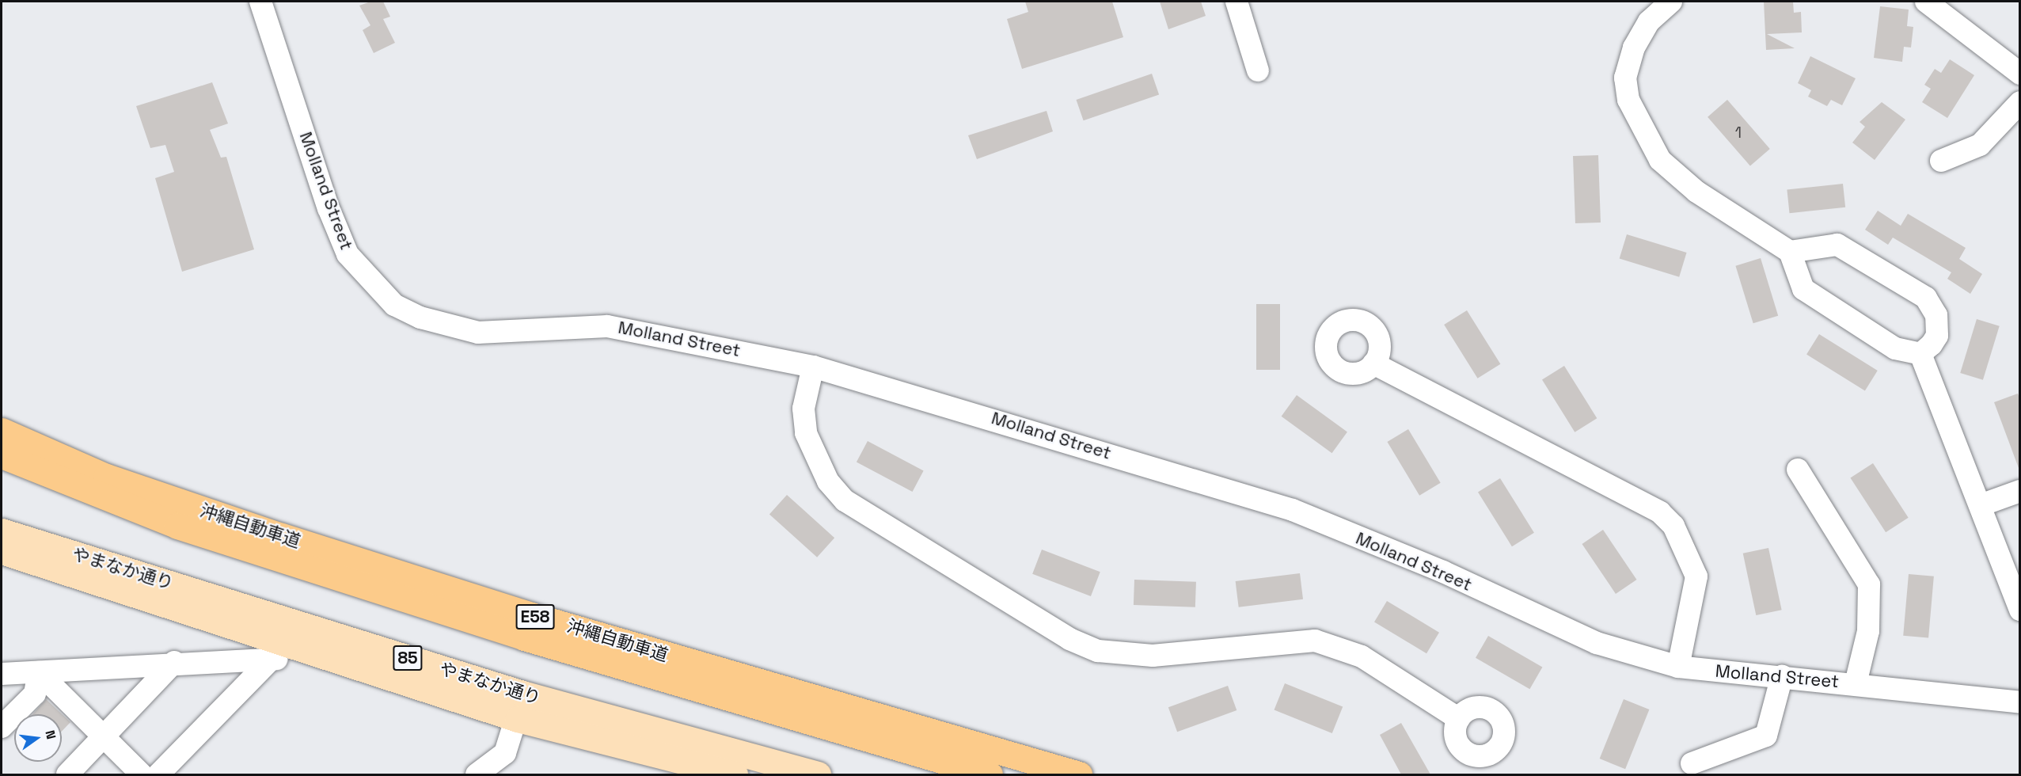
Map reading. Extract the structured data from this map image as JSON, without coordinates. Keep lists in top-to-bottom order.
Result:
{
  "streets": {
    "highway": ["沖縄自動車道", "E58"],
    "main road": ["やまなか通り", "85"],
    "street": ["Molland Street"]
  },
  "house_numbers": ["1"],
  "north": "right"
}
